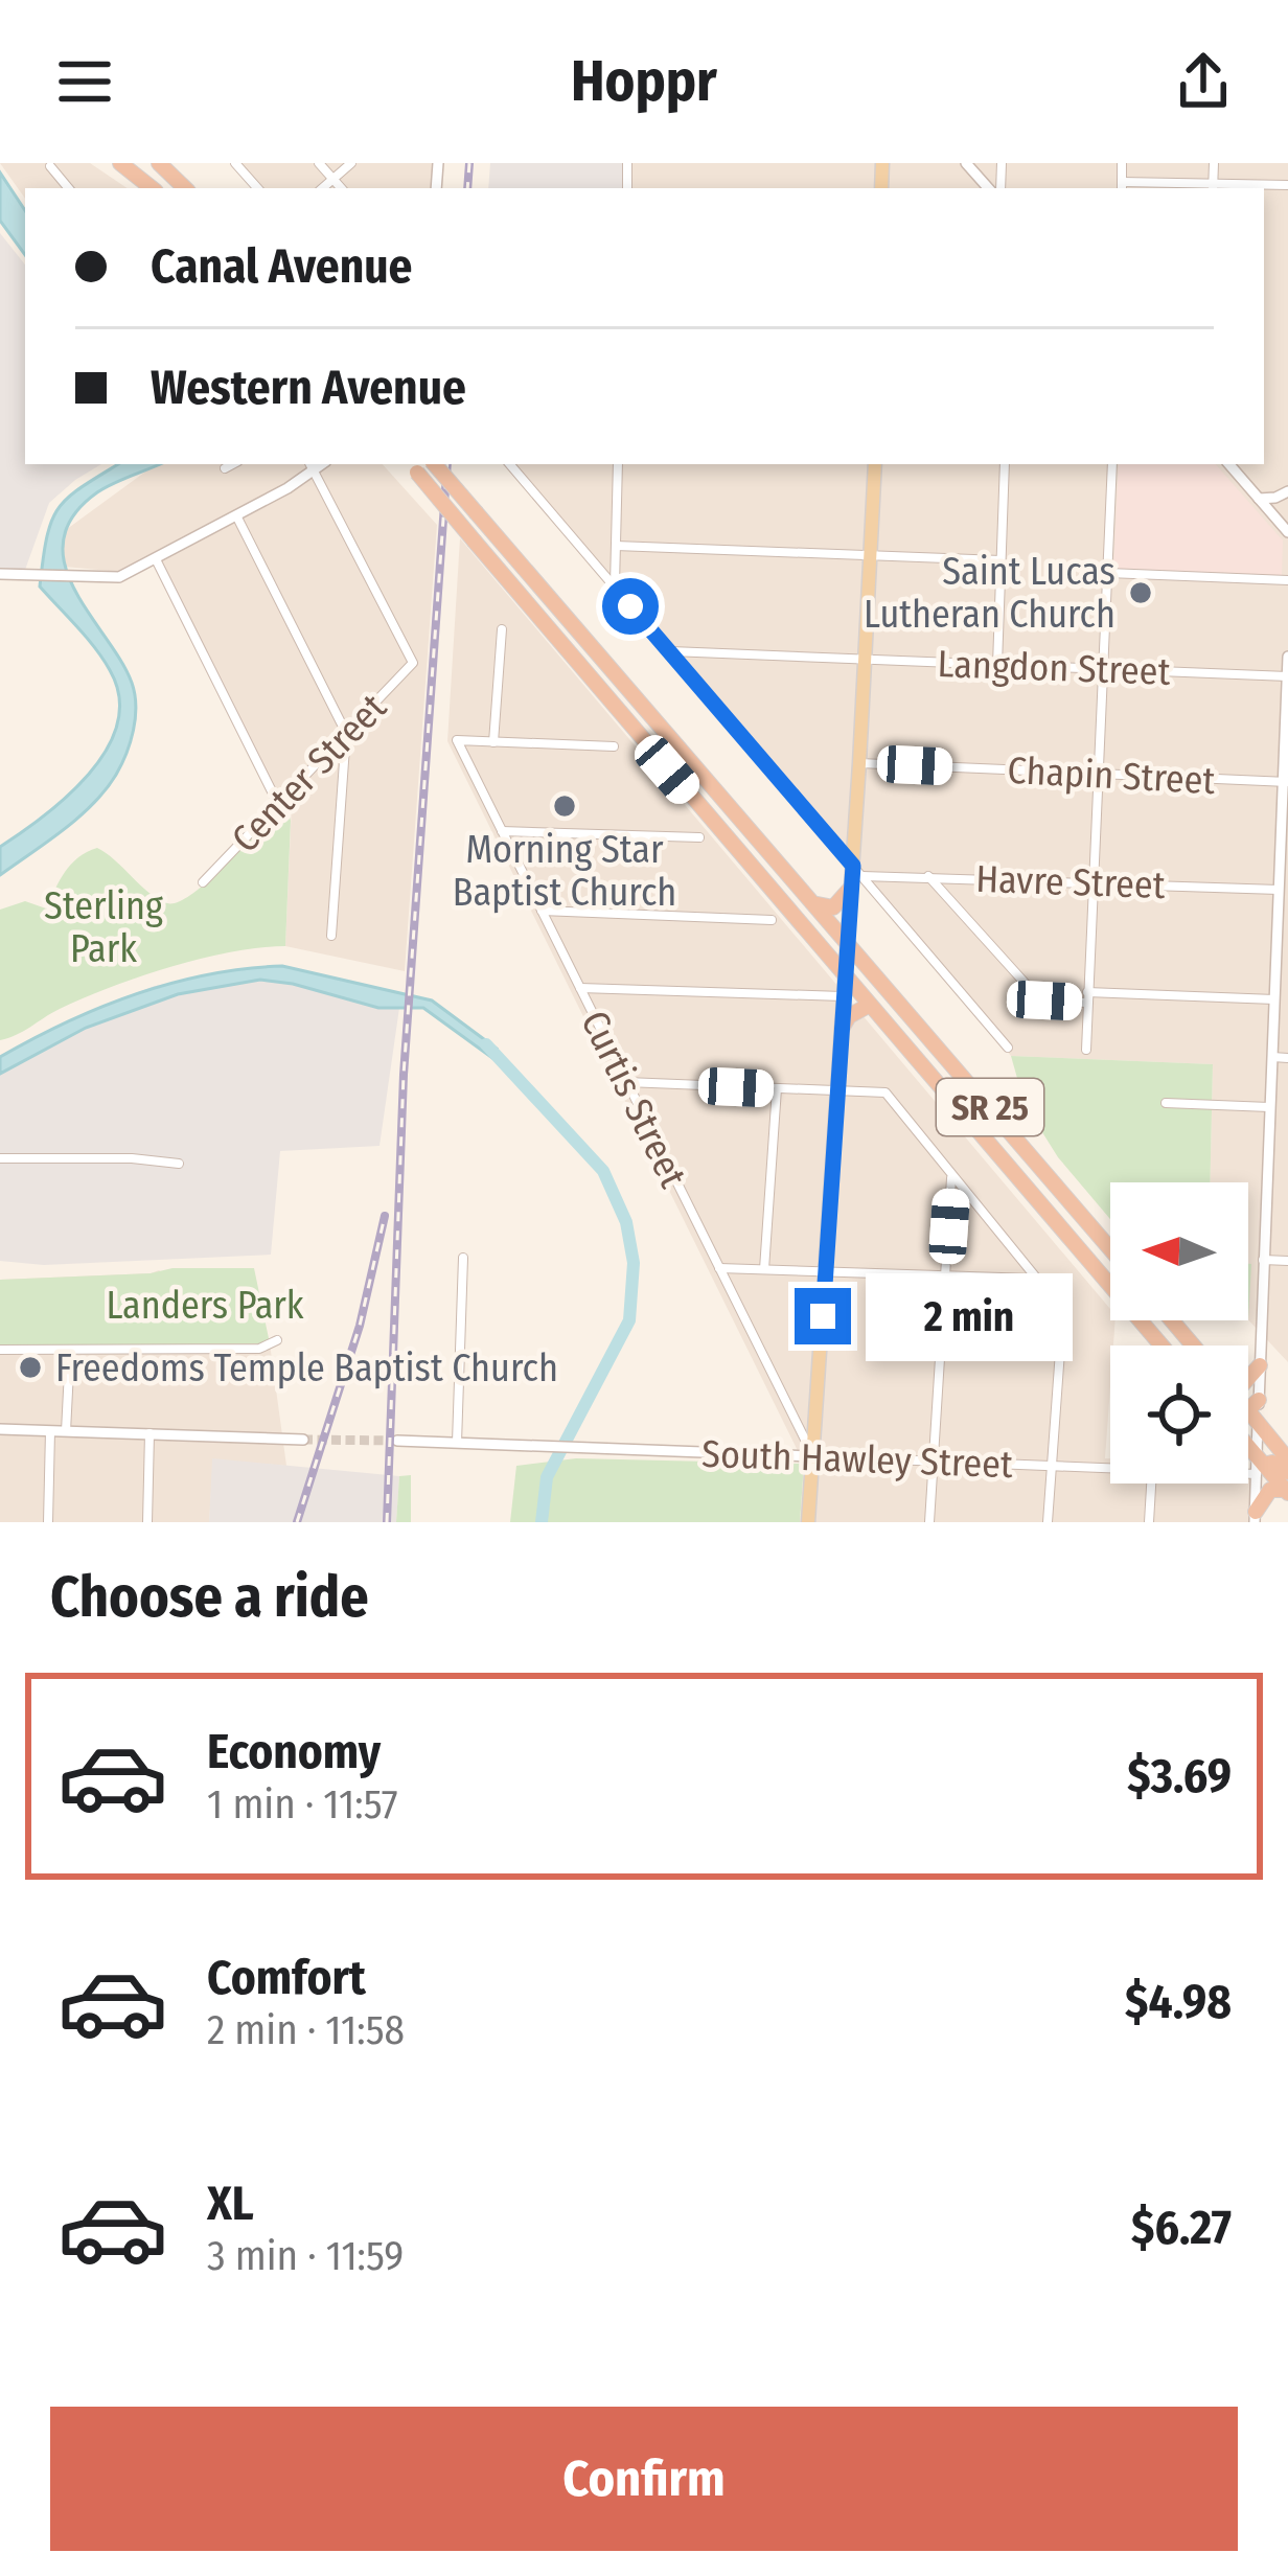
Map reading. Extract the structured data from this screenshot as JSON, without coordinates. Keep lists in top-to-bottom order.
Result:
{
  "streets": {
    "highway": ["SR 25"],
    "street": [
      "Langdon Street",
      "Center Street",
      "Chapin Street",
      "Havre Street",
      "Curtis Street",
      "South Hawley Street"
    ]
  },
  "crossings": [
    ["Curtis Street", "South Hawley Street"]
  ],
  "parks": ["Sterling Park", "Landers Park"],
  "places": ["Saint Lucas Lutheran Church", "Morning Star Baptist Church", "Freedoms Temple Baptist Church"],
  "north": "left",
  "page": {
    "header": "Hoppr",
    "banner": ["Canal Avenue", "Western Avenue"],
    "bubble": "2 min",
    "heading": "Choose a ride",
    "list": [
      {
        "name": "Economy",
        "note": "1 min · 11:57",
        "value": "$3.69"
      },
      {
        "name": "Comfort",
        "note": "2 min · 11:58",
        "value": "$4.98"
      },
      {
        "name": "XL",
        "note": "3 min · 11:59",
        "value": "$6.27"
      }
    ],
    "buttons": "Confirm"
  }
}
